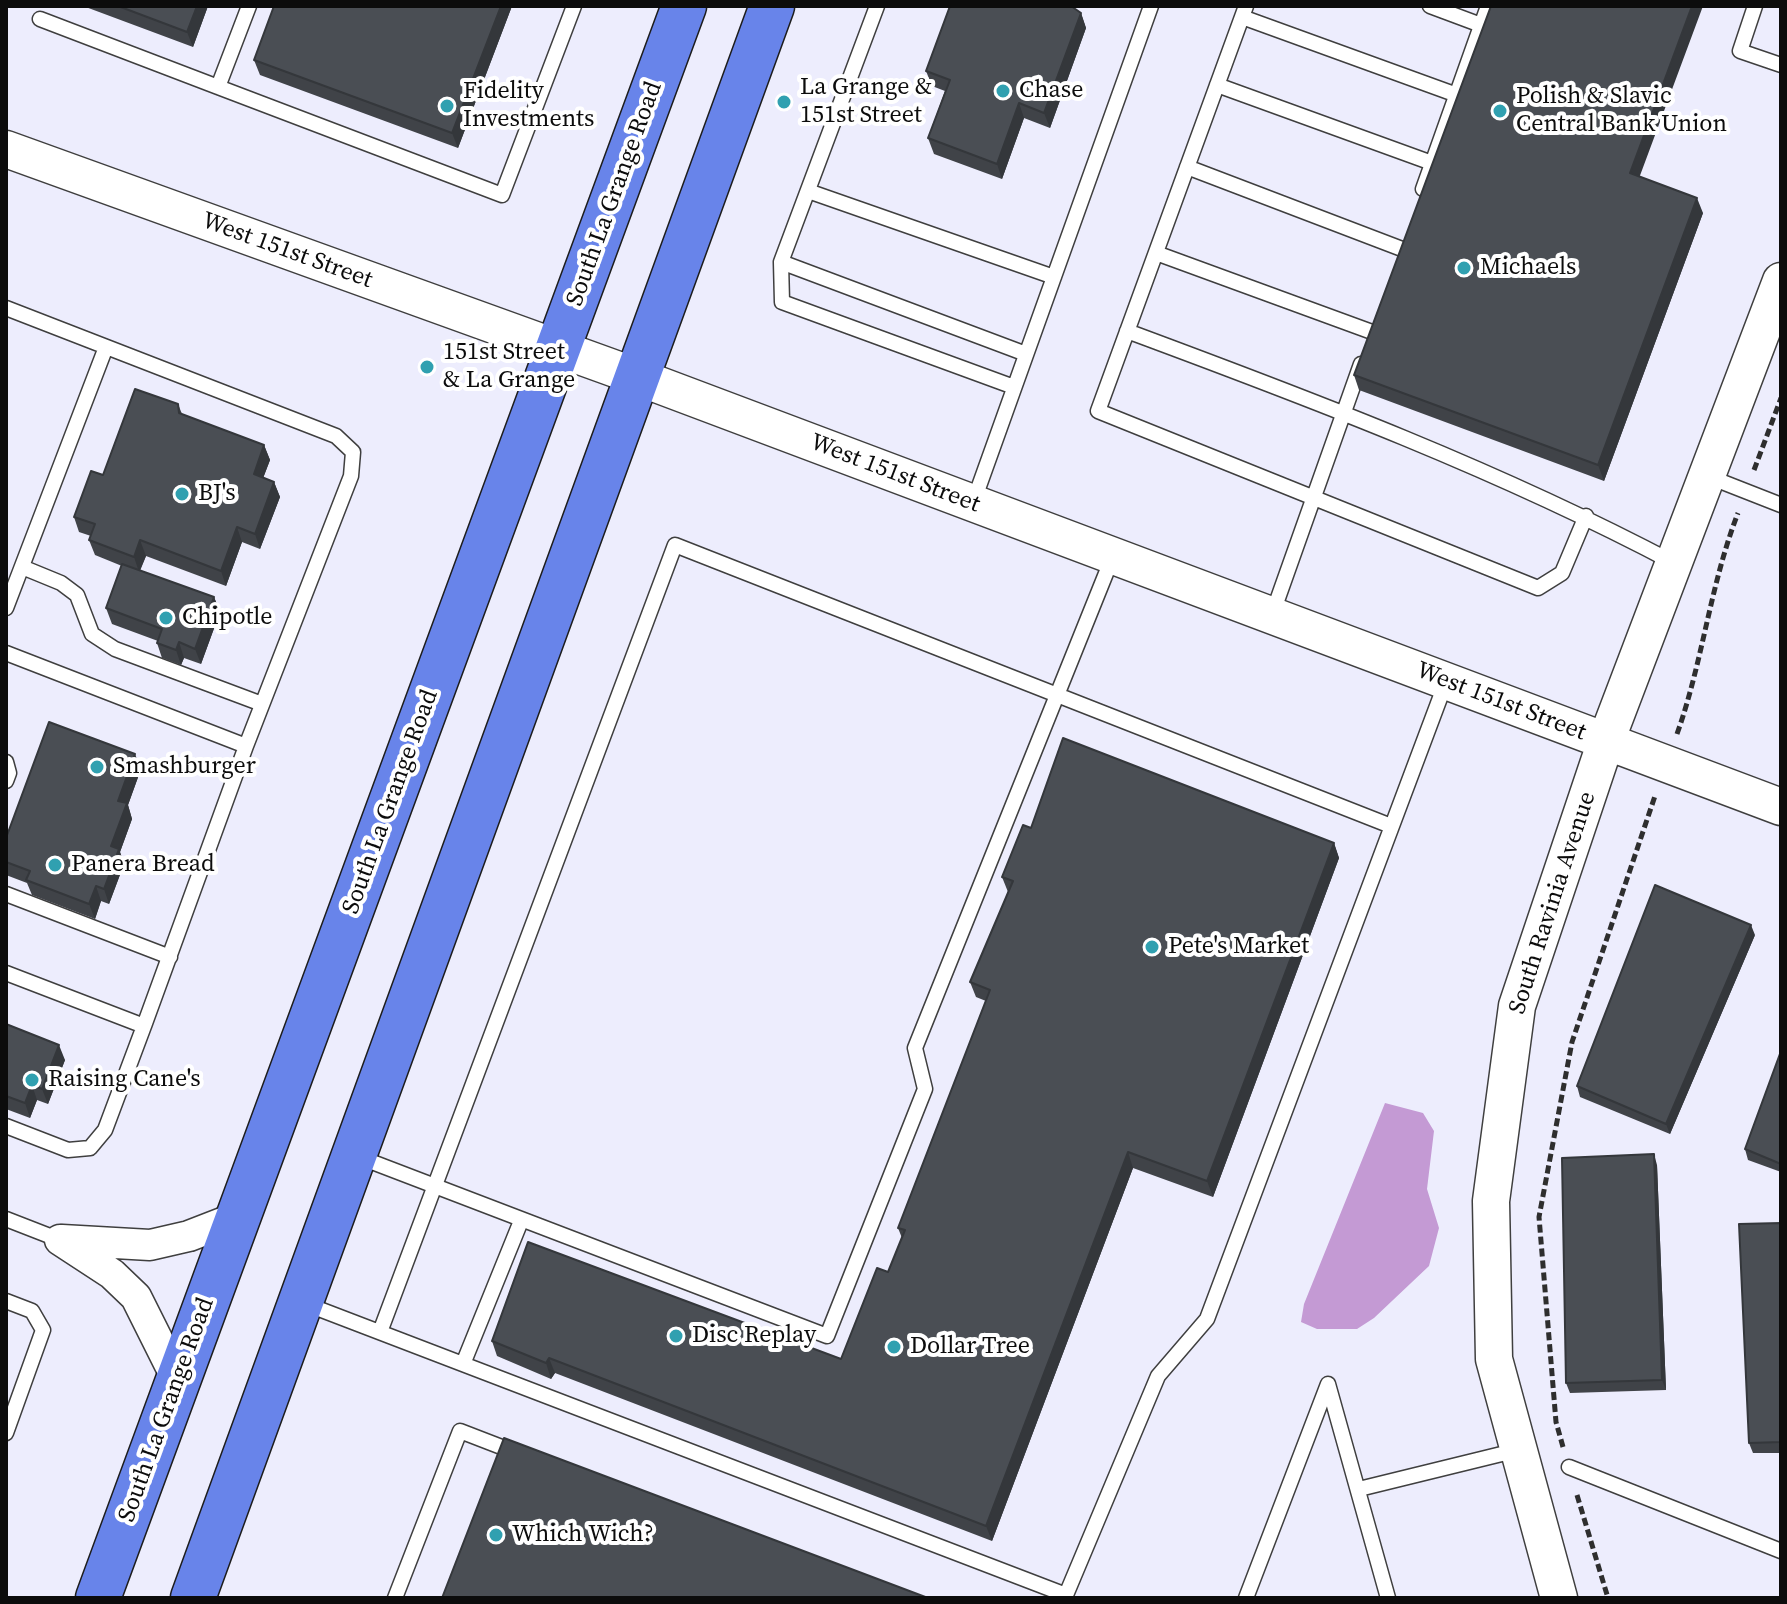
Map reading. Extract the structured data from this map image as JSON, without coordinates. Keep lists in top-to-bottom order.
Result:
{
  "streets": {
    "highway": ["South La Grange Road"],
    "street": ["West 151st Street", "South Ravinia Avenue"]
  },
  "crossings": [
    ["South La Grange Road", "West 151st Street"],
    ["West 151st Street", "South Ravinia Avenue"]
  ],
  "places": [
    "Chase",
    "La Grange & 151st Street",
    "Fidelity Investments",
    "Polish & Slavic Central Bank Union",
    "Michaels",
    "151st Street & La Grange",
    "BJ's",
    "Chipotle",
    "Smashburger",
    "Panera Bread",
    "Pete's Market",
    "Raising Cane's",
    "Disc Replay",
    "Dollar Tree",
    "Which Wich?"
  ]
}
